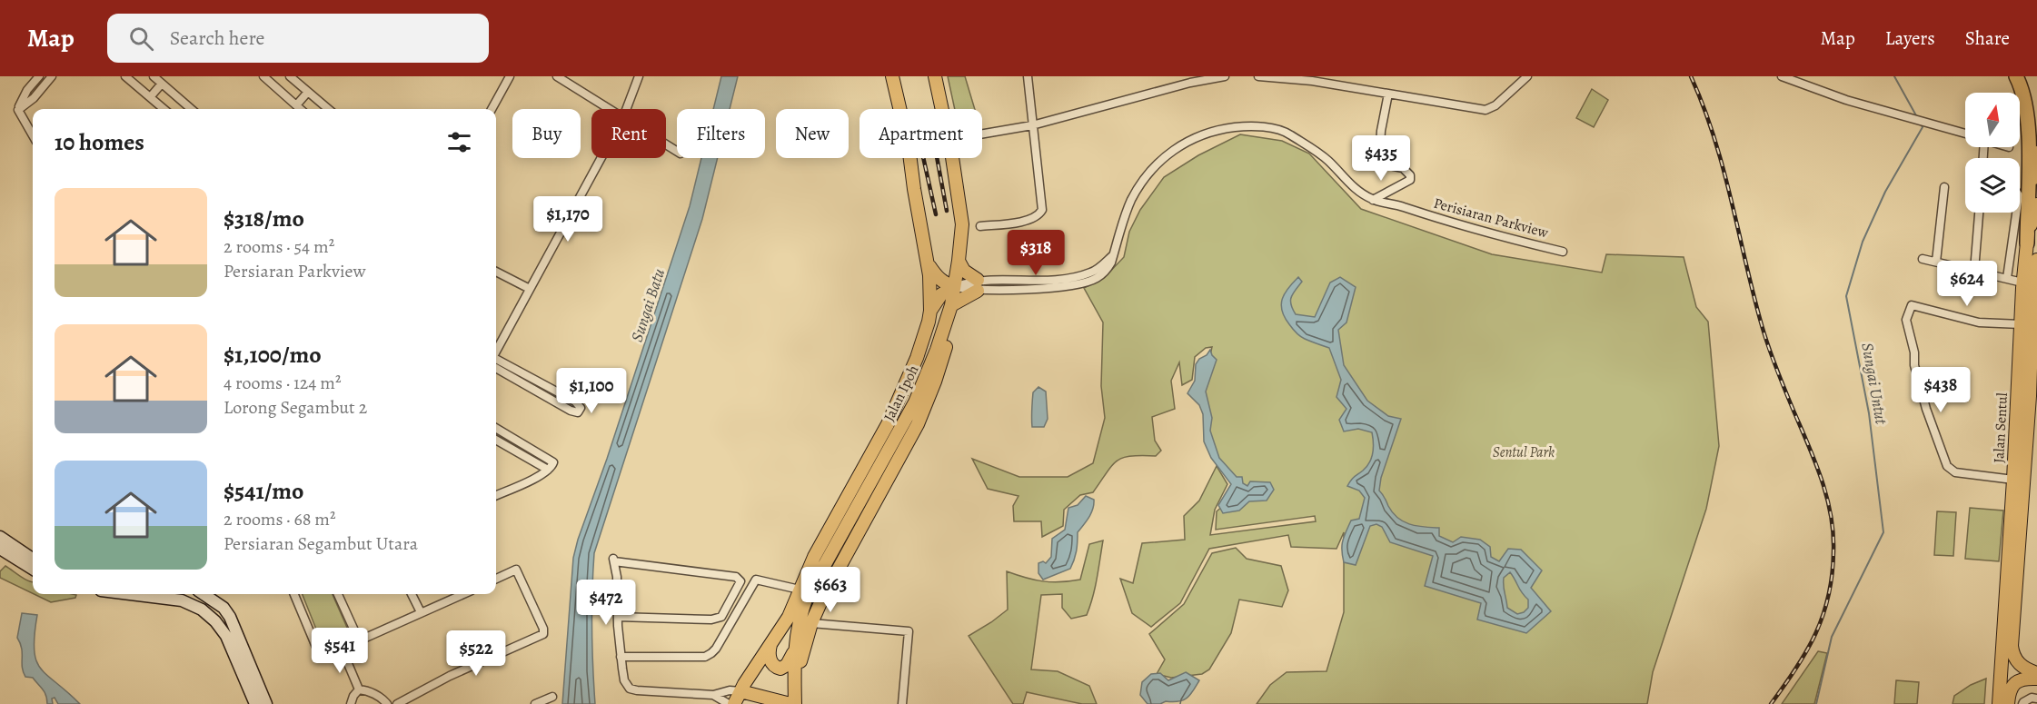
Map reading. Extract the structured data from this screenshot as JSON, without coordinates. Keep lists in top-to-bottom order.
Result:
{
  "streets": {
    "main road": ["Jalan Ipoh", "Jalan Sentul"],
    "street": ["Perisiaran Parkview"]
  },
  "water": ["Sungai Batu", "Sungai Untut"],
  "parks": ["Sentul Park"],
  "north": "top",
  "page": {
    "header": "Map",
    "search": "Search here",
    "nav": ["Map", "Layers", "Share"],
    "chip": [
      "Buy",
      "Rent",
      "Filters",
      "New",
      "Apartment"
    ],
    "heading": "10 homes",
    "price": [
      "$435",
      "$1,170",
      "$318",
      "$624",
      "$438",
      "$1,100",
      "$663",
      "$472",
      "$541",
      "$522"
    ],
    "list": [
      {
        "name": "$318/mo",
        "note": "2 rooms · 54 m² · Persiaran Parkview"
      },
      {
        "name": "$1,100/mo",
        "note": "4 rooms · 124 m² · Lorong Segambut 2"
      },
      {
        "name": "$541/mo",
        "note": "2 rooms · 68 m² · Persiaran Segambut Utara"
      }
    ]
  }
}
